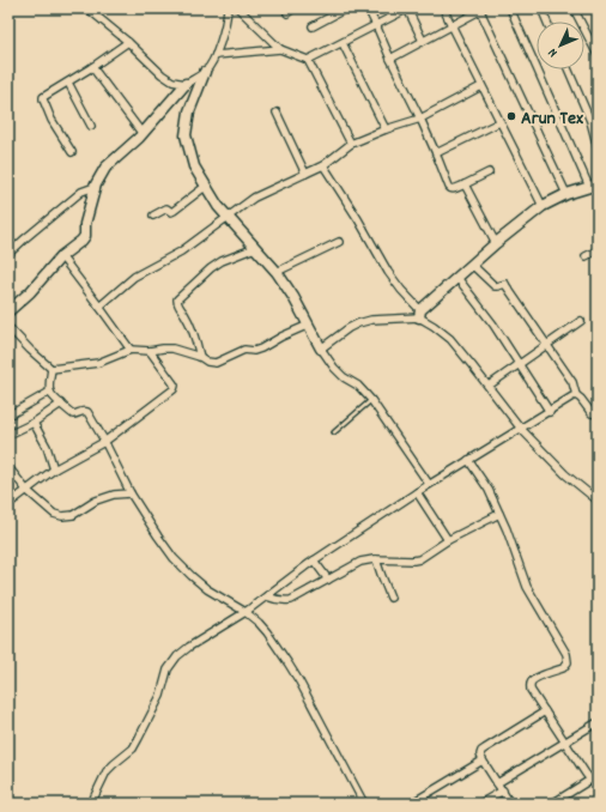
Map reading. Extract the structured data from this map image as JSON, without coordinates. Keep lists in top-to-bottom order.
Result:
{
  "places": ["Arun Tex"],
  "north": "bottom left"
}
